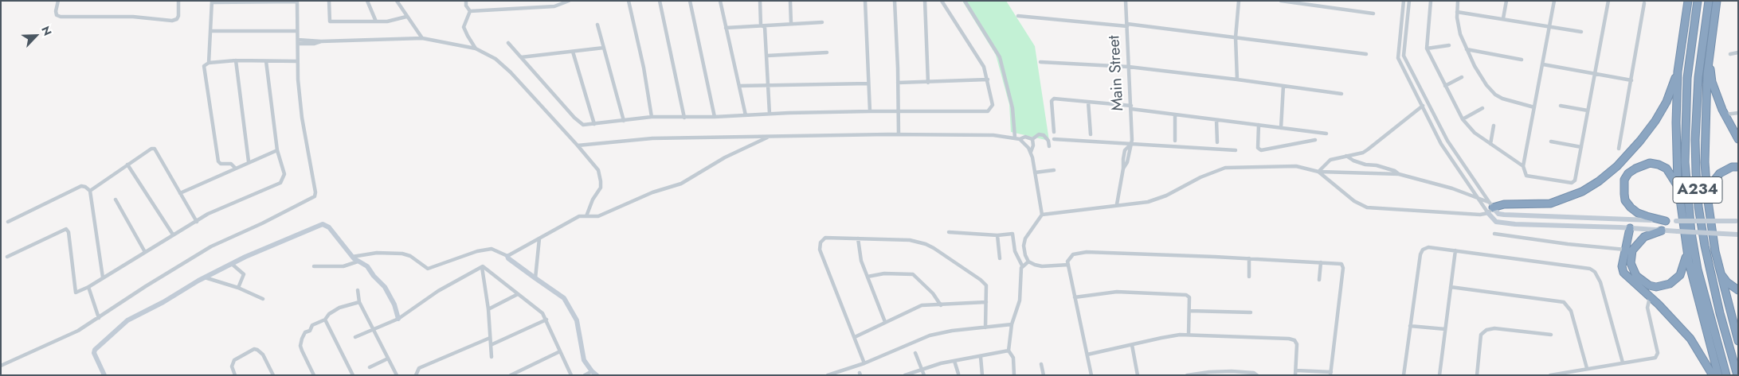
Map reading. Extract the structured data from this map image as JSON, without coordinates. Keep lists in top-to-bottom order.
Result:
{
  "streets": {
    "highway": ["A234"],
    "street": ["Main Street"]
  },
  "north": "top right"
}
